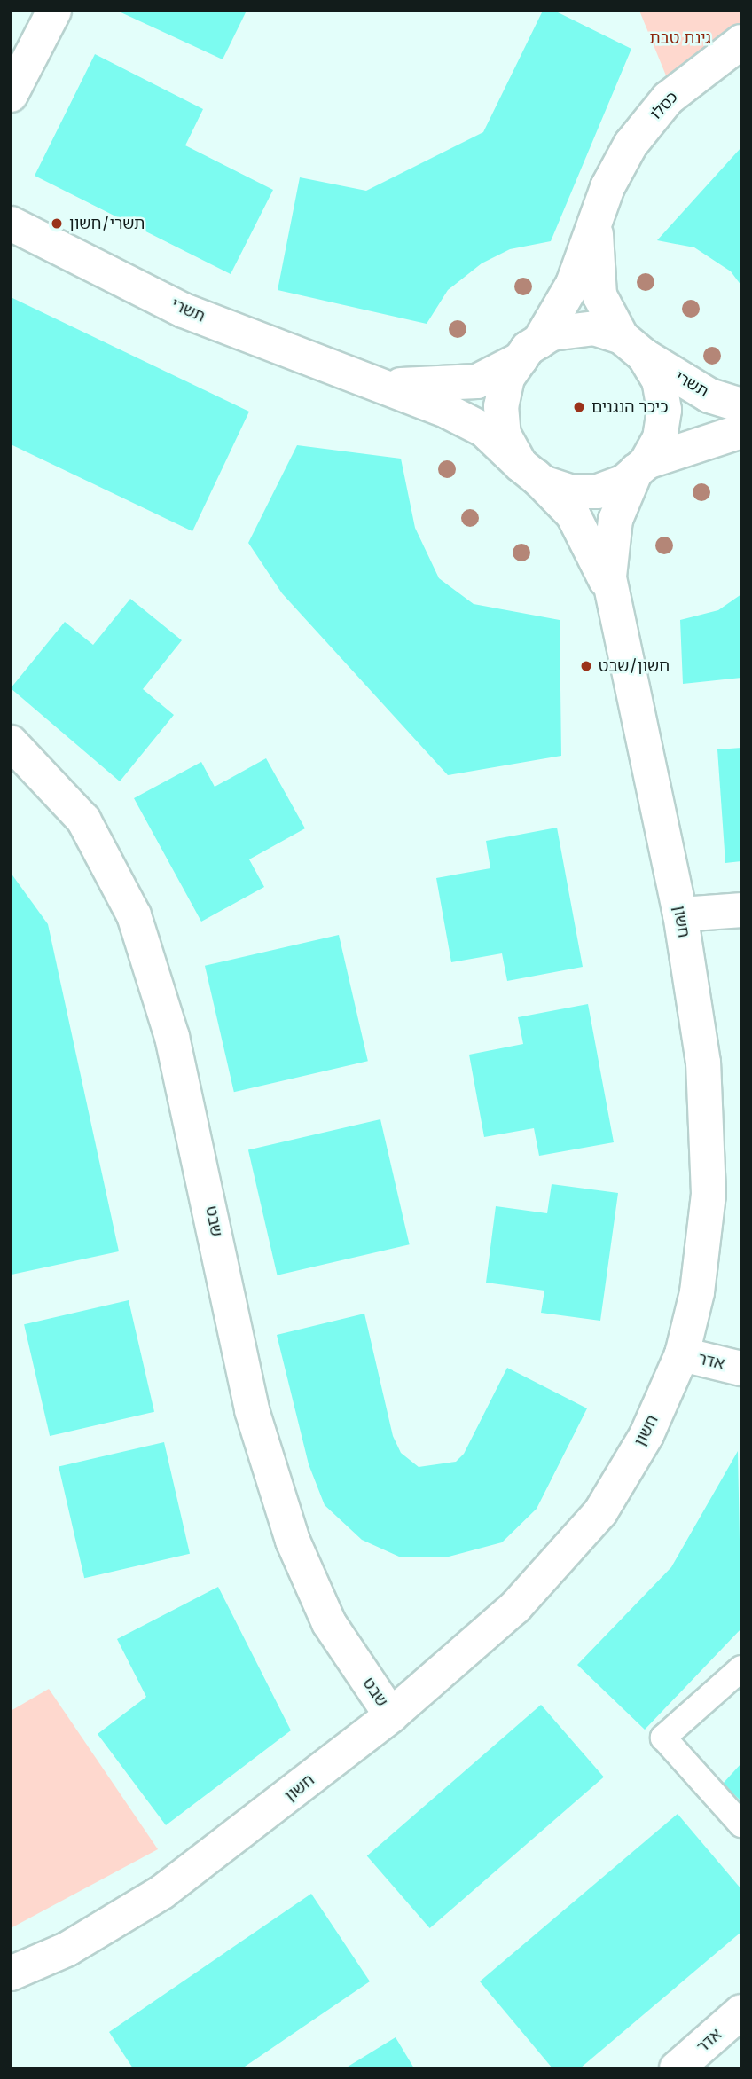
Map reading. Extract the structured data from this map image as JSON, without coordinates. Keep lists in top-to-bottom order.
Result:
{
  "streets": {
    "street": [
      "כסלו",
      "תשרי",
      "חשון",
      "שבט",
      "אדר"
    ]
  },
  "crossings": [
    ["כסלו", "תשרי"],
    ["כסלו", "חשון"],
    ["תשרי", "חשון"],
    ["חשון", "שבט"],
    ["חשון", "אדר"]
  ],
  "parks": ["גינת טבת"],
  "places": ["תשרי/חשון", "כיכר הנגנים", "חשון/שבט"]
}
